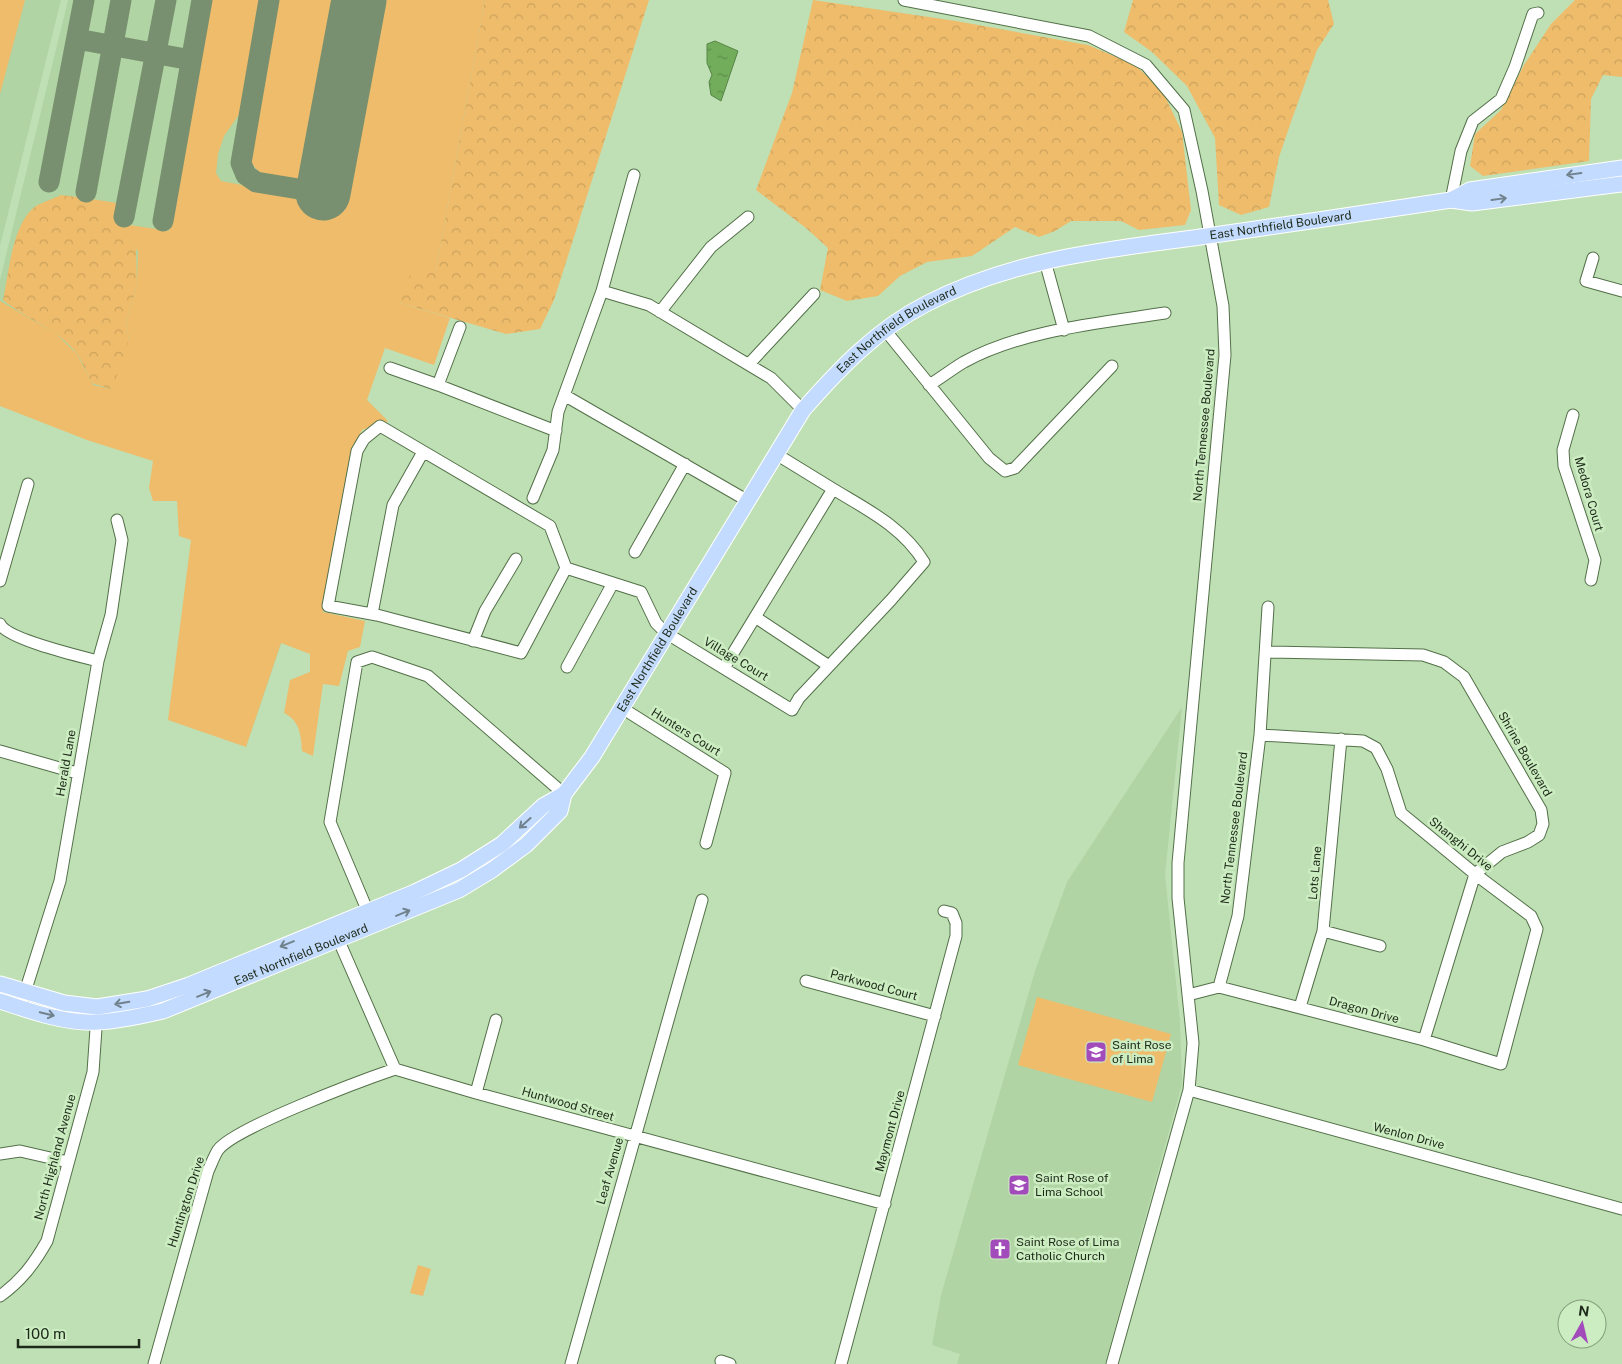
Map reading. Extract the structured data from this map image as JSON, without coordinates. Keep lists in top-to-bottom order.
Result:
{
  "streets": {
    "main road": ["East Northfield Boulevard"],
    "street": [
      "North Tennessee Boulevard",
      "Medora Court",
      "Village Court",
      "Hunters Court",
      "Shrine Boulevard",
      "Herald Lane",
      "Shanghi Drive",
      "Lots Lane",
      "Parkwood Court",
      "Dragon Drive",
      "Huntwood Street",
      "Maymont Drive",
      "Wenlon Drive",
      "North Highland Avenue",
      "Leaf Avenue",
      "Huntington Drive"
    ]
  },
  "crossings": [
    ["East Northfield Boulevard", "North Tennessee Boulevard"],
    ["East Northfield Boulevard", "Village Court"],
    ["East Northfield Boulevard", "Hunters Court"],
    ["East Northfield Boulevard", "Herald Lane"],
    ["East Northfield Boulevard", "North Highland Avenue"],
    ["North Tennessee Boulevard", "Shrine Boulevard"],
    ["North Tennessee Boulevard", "Shanghi Drive"],
    ["North Tennessee Boulevard", "Dragon Drive"],
    ["North Tennessee Boulevard", "Wenlon Drive"],
    ["Shrine Boulevard", "Shanghi Drive"],
    ["Shanghi Drive", "Lots Lane"],
    ["Shanghi Drive", "Dragon Drive"],
    ["Lots Lane", "Dragon Drive"],
    ["Parkwood Court", "Maymont Drive"],
    ["Huntwood Street", "Maymont Drive"],
    ["Huntwood Street", "Leaf Avenue"],
    ["Huntwood Street", "Huntington Drive"]
  ],
  "places": {
    "school or university": ["Saint Rose of Lima", "Saint Rose of Lima School"],
    "church": ["Saint Rose of Lima Catholic Church"]
  },
  "scale_bar": "100 m",
  "north": "top"
}
